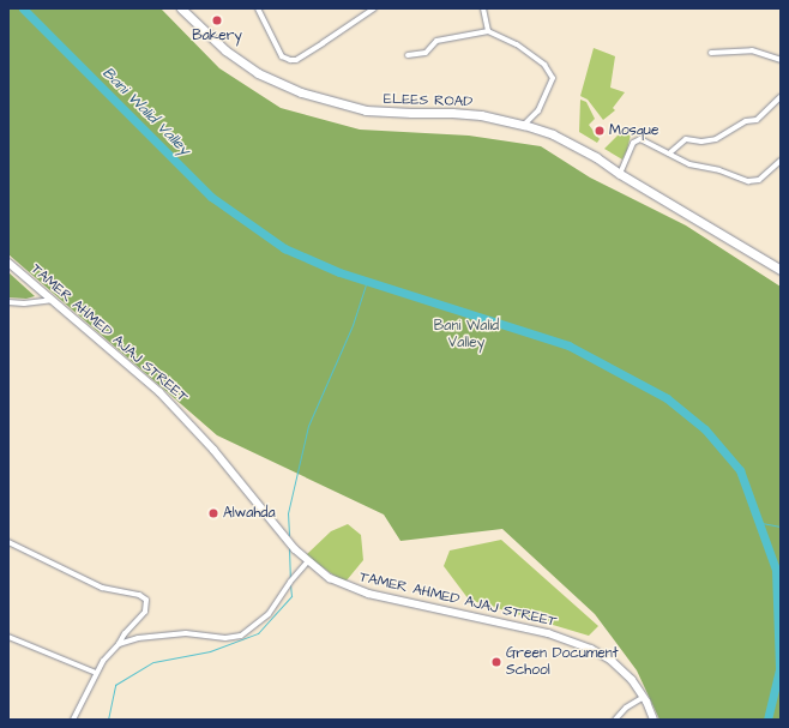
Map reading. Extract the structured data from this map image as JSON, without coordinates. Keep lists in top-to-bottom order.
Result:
{
  "streets": {
    "highway": ["ELEES ROAD"],
    "main road": ["TAMER AHMED AJAJ STREET"]
  },
  "water": ["Bani Walid Valley"],
  "parks": ["Bani Walid Valley"],
  "places": [
    "Bakery",
    "Mosque",
    "Alwahda",
    "Green Document School"
  ]
}
